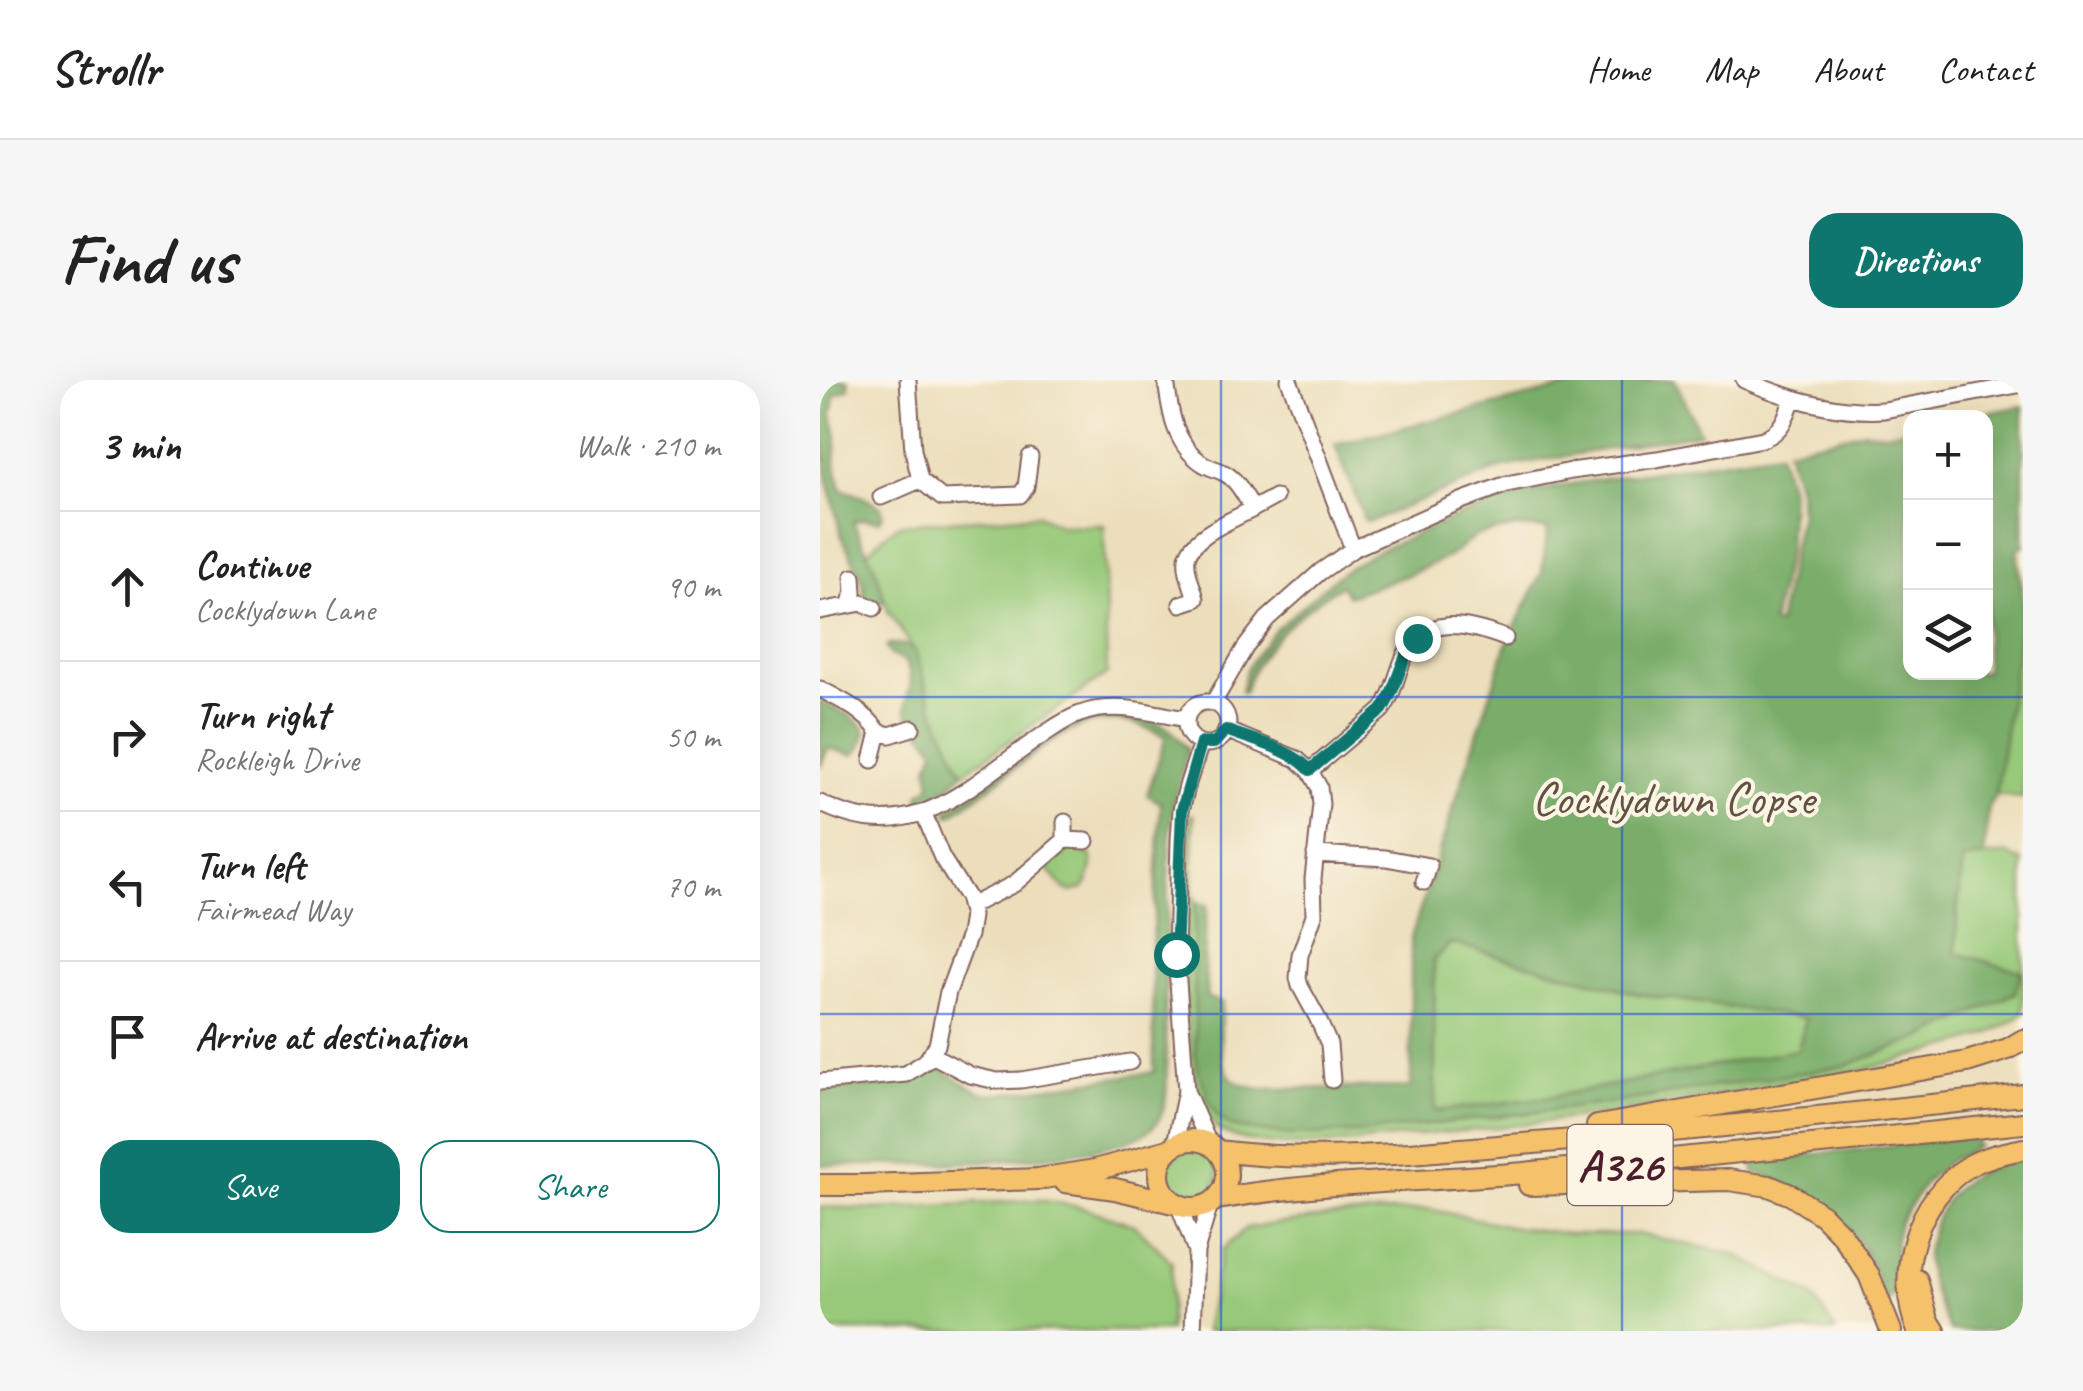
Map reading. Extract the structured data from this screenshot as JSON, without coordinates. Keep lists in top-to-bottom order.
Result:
{
  "streets": {
    "main road": ["A326"]
  },
  "parks": ["Cocklydown Copse"],
  "page": {
    "header": "Strollr",
    "nav": [
      "Home",
      "Map",
      "About",
      "Contact"
    ],
    "buttons": [
      "Directions",
      ["Save", "Share"]
    ],
    "title": "Find us",
    "heading": ["3 min", "Walk · 210 m"],
    "map_buttons": ["+", "−"],
    "list": [
      ["Continue", "Cocklydown Lane", "90 m"],
      ["Turn right", "Rockleigh Drive", "50 m"],
      ["Turn left", "Fairmead Way", "70 m"],
      "Arrive at destination"
    ]
  }
}
